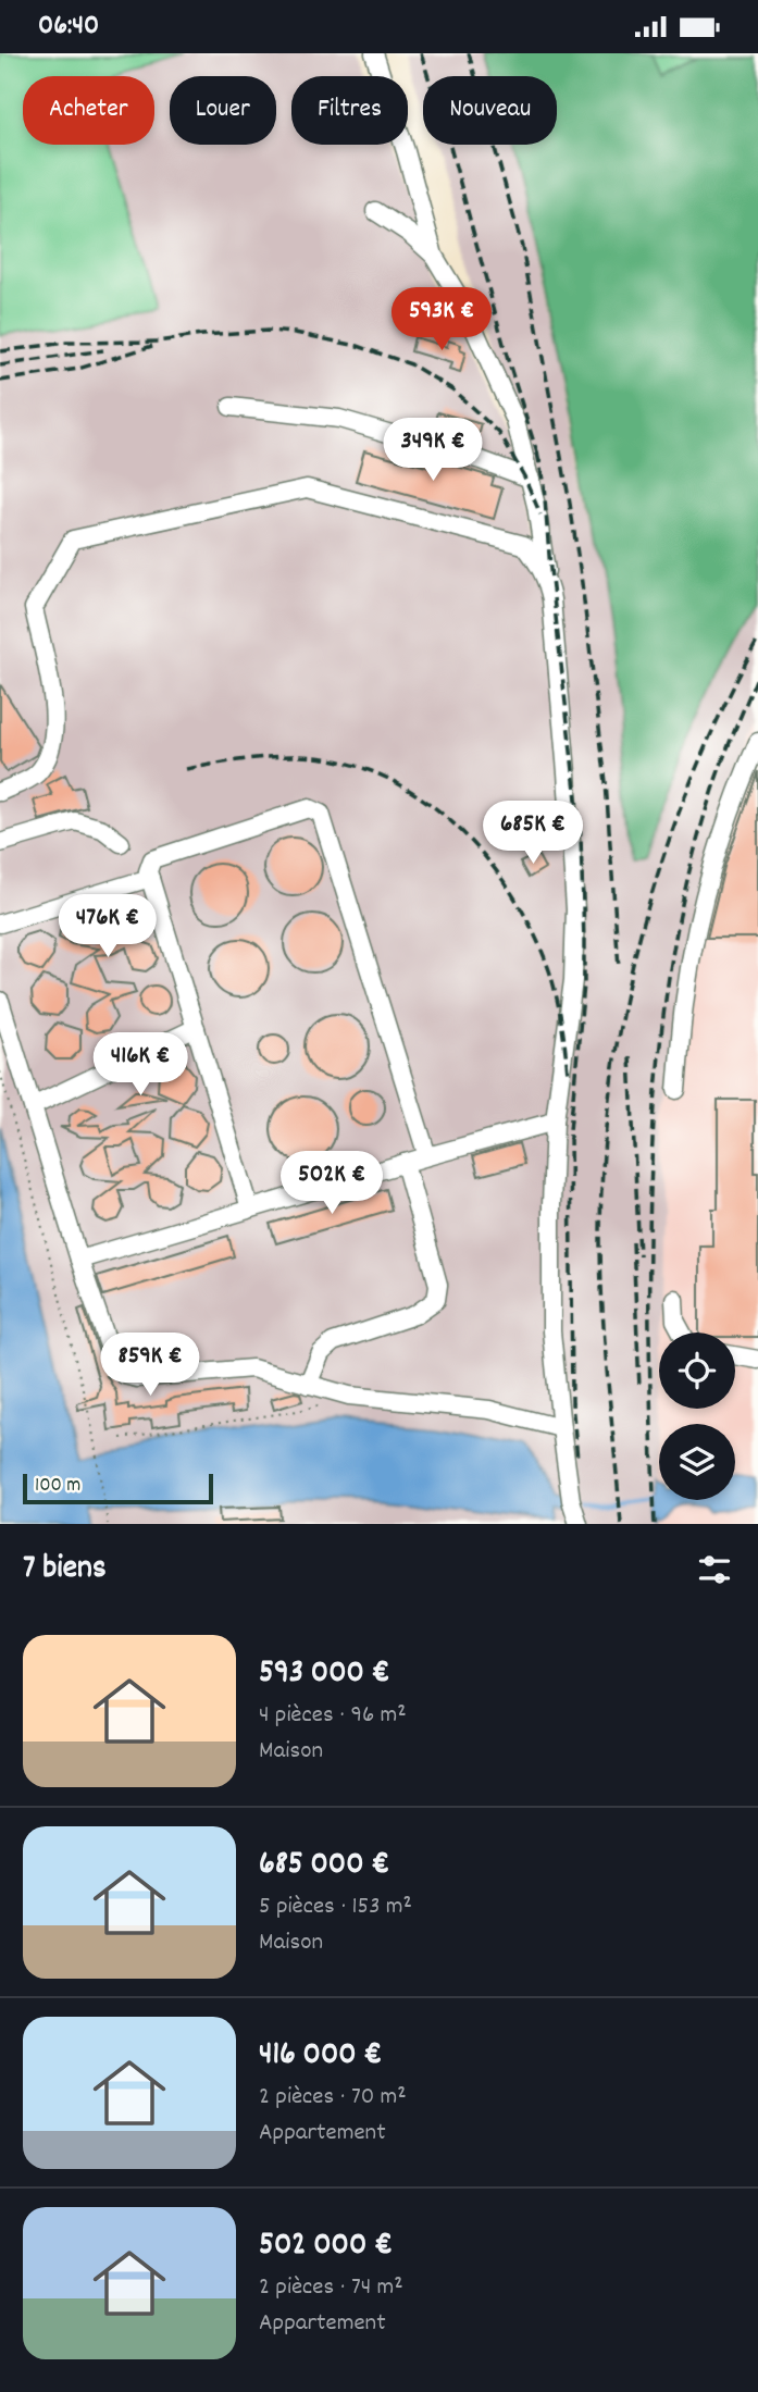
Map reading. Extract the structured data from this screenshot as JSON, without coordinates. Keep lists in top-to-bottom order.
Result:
{
  "scale_bar": "100 m",
  "page": {
    "status": "06:40",
    "chip": [
      "Acheter",
      "Louer",
      "Filtres",
      "Nouveau"
    ],
    "price": [
      "593K €",
      "349K €",
      "685K €",
      "476K €",
      "416K €",
      "502K €",
      "859K €"
    ],
    "scale": "100 m",
    "heading": "7 biens",
    "list": [
      {
        "name": "593 000 €",
        "note": "4 pièces · 96 m² · Maison"
      },
      {
        "name": "685 000 €",
        "note": "5 pièces · 153 m² · Maison"
      },
      {
        "name": "416 000 €",
        "note": "2 pièces · 70 m² · Appartement"
      },
      {
        "name": "502 000 €",
        "note": "2 pièces · 74 m² · Appartement"
      }
    ]
  }
}
